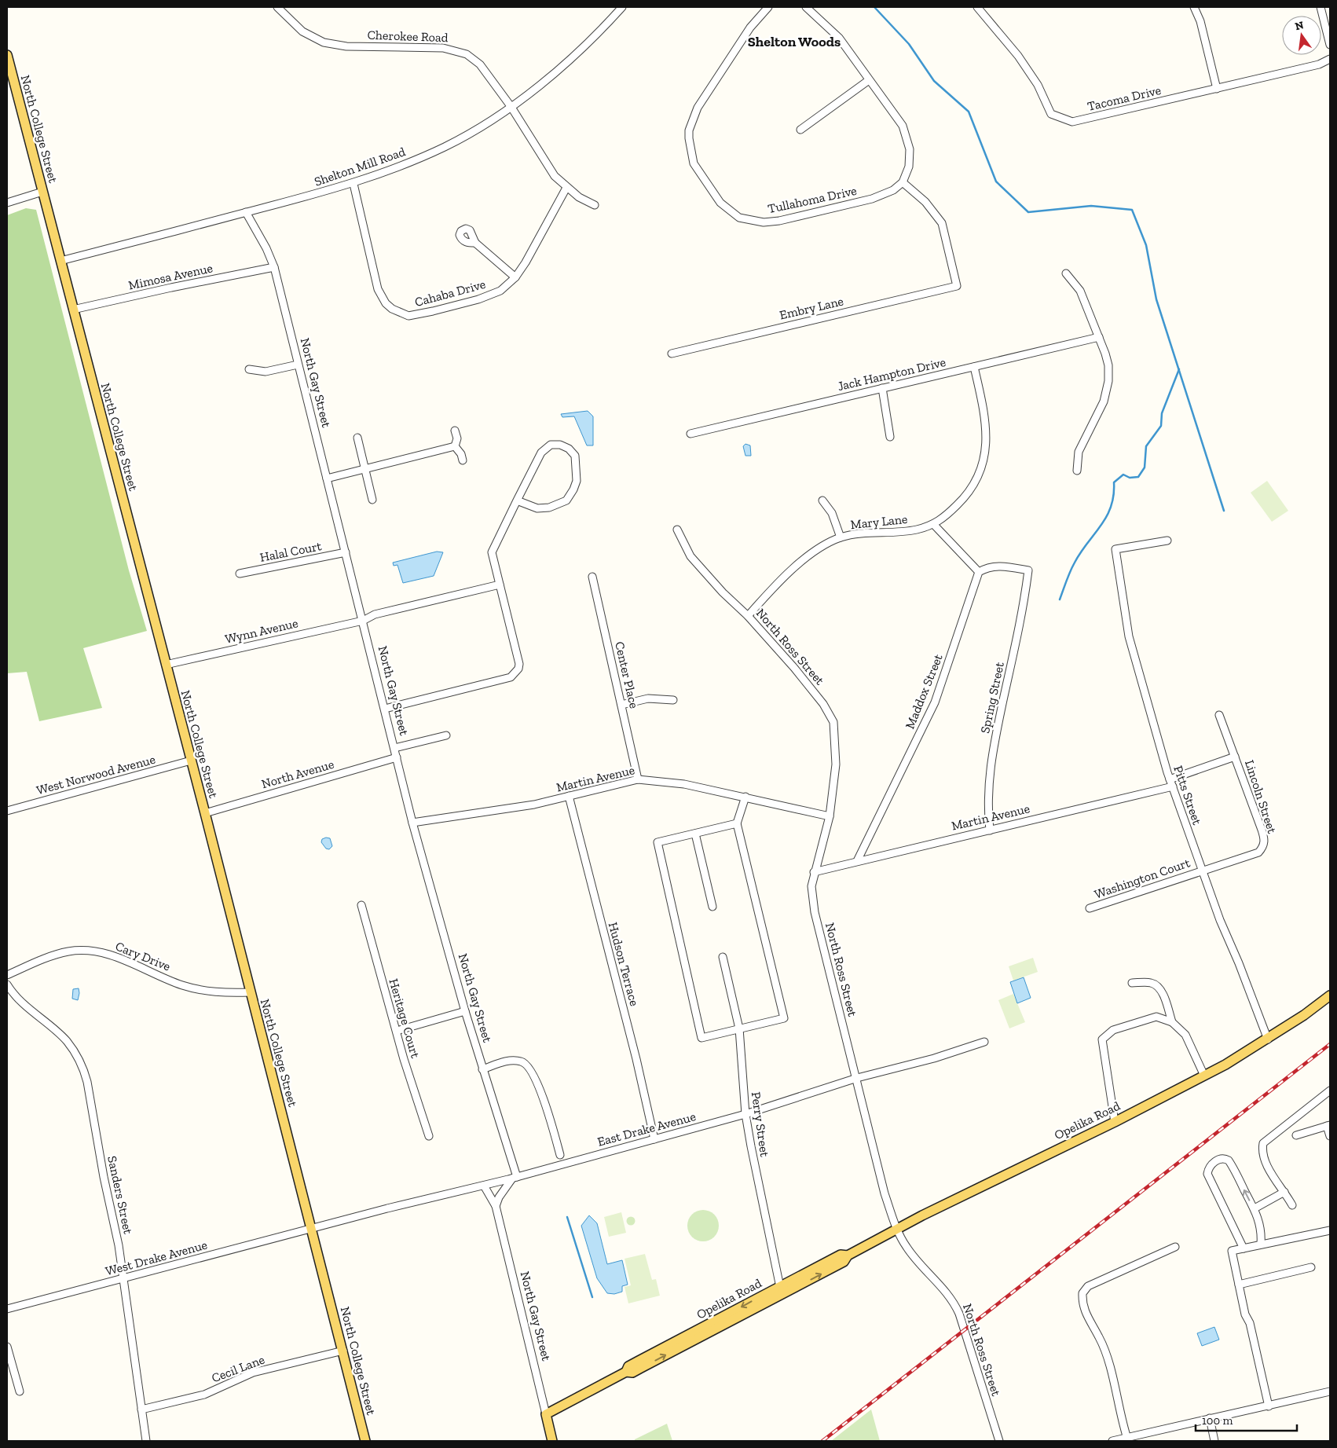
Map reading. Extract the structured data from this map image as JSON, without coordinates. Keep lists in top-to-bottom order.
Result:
{
  "streets": {
    "main road": ["North College Street", "North Gay Street", "Opelika Road"],
    "street": [
      "Cherokee Road",
      "Tacoma Drive",
      "Shelton Mill Road",
      "Tullahoma Drive",
      "Mimosa Avenue",
      "Cahaba Drive",
      "Embry Lane",
      "Jack Hampton Drive",
      "Mary Lane",
      "Halal Court",
      "Wynn Avenue",
      "North Ross Street",
      "Center Place",
      "Maddox Street",
      "Spring Street",
      "North Avenue",
      "West Norwood Avenue",
      "Martin Avenue",
      "Pitts Street",
      "Lincoln Street",
      "Washington Court",
      "Cary Drive",
      "Hudson Terrace",
      "Heritage Court",
      "Perry Street",
      "East Drake Avenue",
      "Sanders Street",
      "West Drake Avenue",
      "Cecil Lane"
    ]
  },
  "crossings": [
    ["Cherokee Road", "Shelton Mill Road"],
    ["Cherokee Road", "Cahaba Drive"],
    ["North College Street", "Shelton Mill Road"],
    ["North College Street", "Mimosa Avenue"],
    ["North College Street", "Wynn Avenue"],
    ["North College Street", "North Avenue"],
    ["North College Street", "West Norwood Avenue"],
    ["North College Street", "Cary Drive"],
    ["North College Street", "East Drake Avenue"],
    ["North College Street", "West Drake Avenue"],
    ["North College Street", "Cecil Lane"],
    ["Shelton Mill Road", "Cahaba Drive"],
    ["Shelton Mill Road", "North Gay Street"],
    ["Tullahoma Drive", "Embry Lane"],
    ["Mimosa Avenue", "North Gay Street"],
    ["Jack Hampton Drive", "Mary Lane"],
    ["North Gay Street", "Halal Court"],
    ["North Gay Street", "Wynn Avenue"],
    ["North Gay Street", "North Avenue"],
    ["North Gay Street", "Martin Avenue"],
    ["North Gay Street", "Opelika Road"],
    ["North Gay Street", "East Drake Avenue"],
    ["Mary Lane", "North Ross Street"],
    ["North Ross Street", "Martin Avenue"],
    ["North Ross Street", "Opelika Road"],
    ["North Ross Street", "East Drake Avenue"],
    ["Center Place", "Martin Avenue"],
    ["Maddox Street", "Spring Street"],
    ["Maddox Street", "Martin Avenue"],
    ["Spring Street", "Martin Avenue"],
    ["Martin Avenue", "Pitts Street"],
    ["Martin Avenue", "Lincoln Street"],
    ["Martin Avenue", "Hudson Terrace"],
    ["Pitts Street", "Lincoln Street"],
    ["Pitts Street", "Washington Court"],
    ["Pitts Street", "Opelika Road"],
    ["Lincoln Street", "Washington Court"],
    ["Hudson Terrace", "East Drake Avenue"],
    ["Opelika Road", "Perry Street"],
    ["Perry Street", "East Drake Avenue"],
    ["East Drake Avenue", "West Drake Avenue"],
    ["Sanders Street", "West Drake Avenue"],
    ["Sanders Street", "Cecil Lane"]
  ],
  "districts": ["Shelton Woods"],
  "scale_bar": "100 m",
  "north": "top"
}
